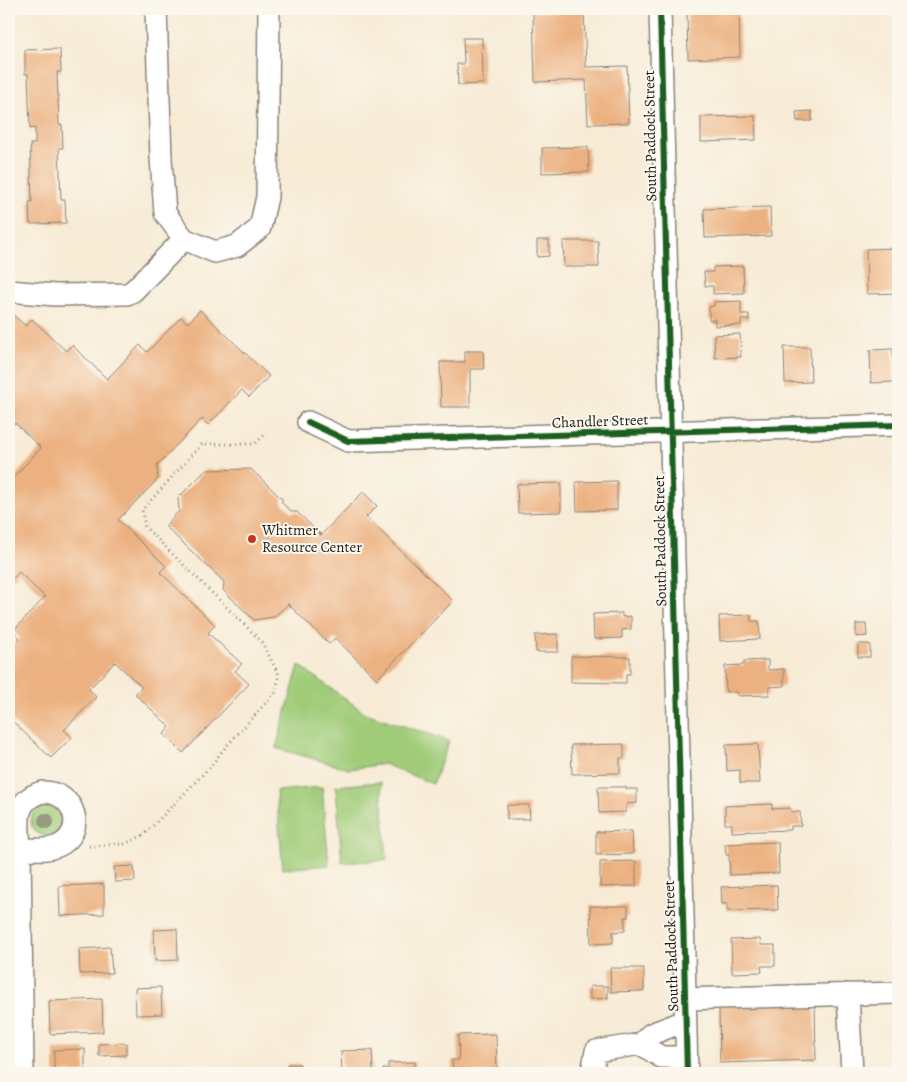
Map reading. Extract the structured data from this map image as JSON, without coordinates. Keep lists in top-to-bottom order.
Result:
{
  "streets": {
    "street": ["South Paddock Street", "Chandler Street"]
  },
  "crossings": [
    ["South Paddock Street", "Chandler Street"]
  ],
  "places": ["Whitmer Resource Center"]
}
